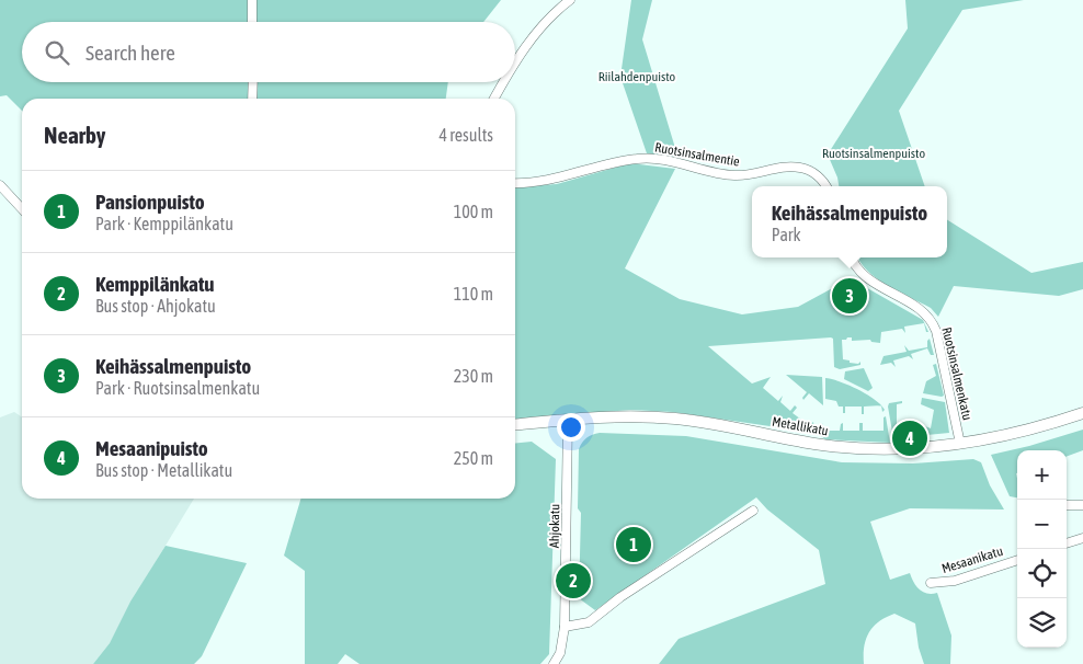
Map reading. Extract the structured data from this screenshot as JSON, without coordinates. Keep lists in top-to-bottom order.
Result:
{
  "streets": {
    "street": [
      "Ruotsinsalmentie",
      "Ruotsinsalmenkatu",
      "Metallikatu",
      "Ahjokatu",
      "Mesaanikatu"
    ]
  },
  "crossings": [
    ["Ruotsinsalmenkatu", "Metallikatu"],
    ["Metallikatu", "Ahjokatu"]
  ],
  "parks": ["Riilahdenpuisto", "Ruotsinsalmenpuisto"],
  "page": {
    "search": "Search here",
    "heading": ["Nearby", "4 results"],
    "list": [
      {
        "mark": "1",
        "name": "Pansionpuisto",
        "note": "Park · Kemppilänkatu",
        "value": "100 m"
      },
      {
        "mark": "2",
        "name": "Kemppilänkatu",
        "note": "Bus stop · Ahjokatu",
        "value": "110 m"
      },
      {
        "mark": "3",
        "name": "Keihässalmenpuisto",
        "note": "Park · Ruotsinsalmenkatu",
        "value": "230 m"
      },
      {
        "mark": "4",
        "name": "Mesaanipuisto",
        "note": "Bus stop · Metallikatu",
        "value": "250 m"
      }
    ],
    "popup": ["Keihässalmenpuisto", "Park"],
    "pins": [
      "3",
      "4",
      "1",
      "2"
    ],
    "map_buttons": ["+", "−"]
  }
}
